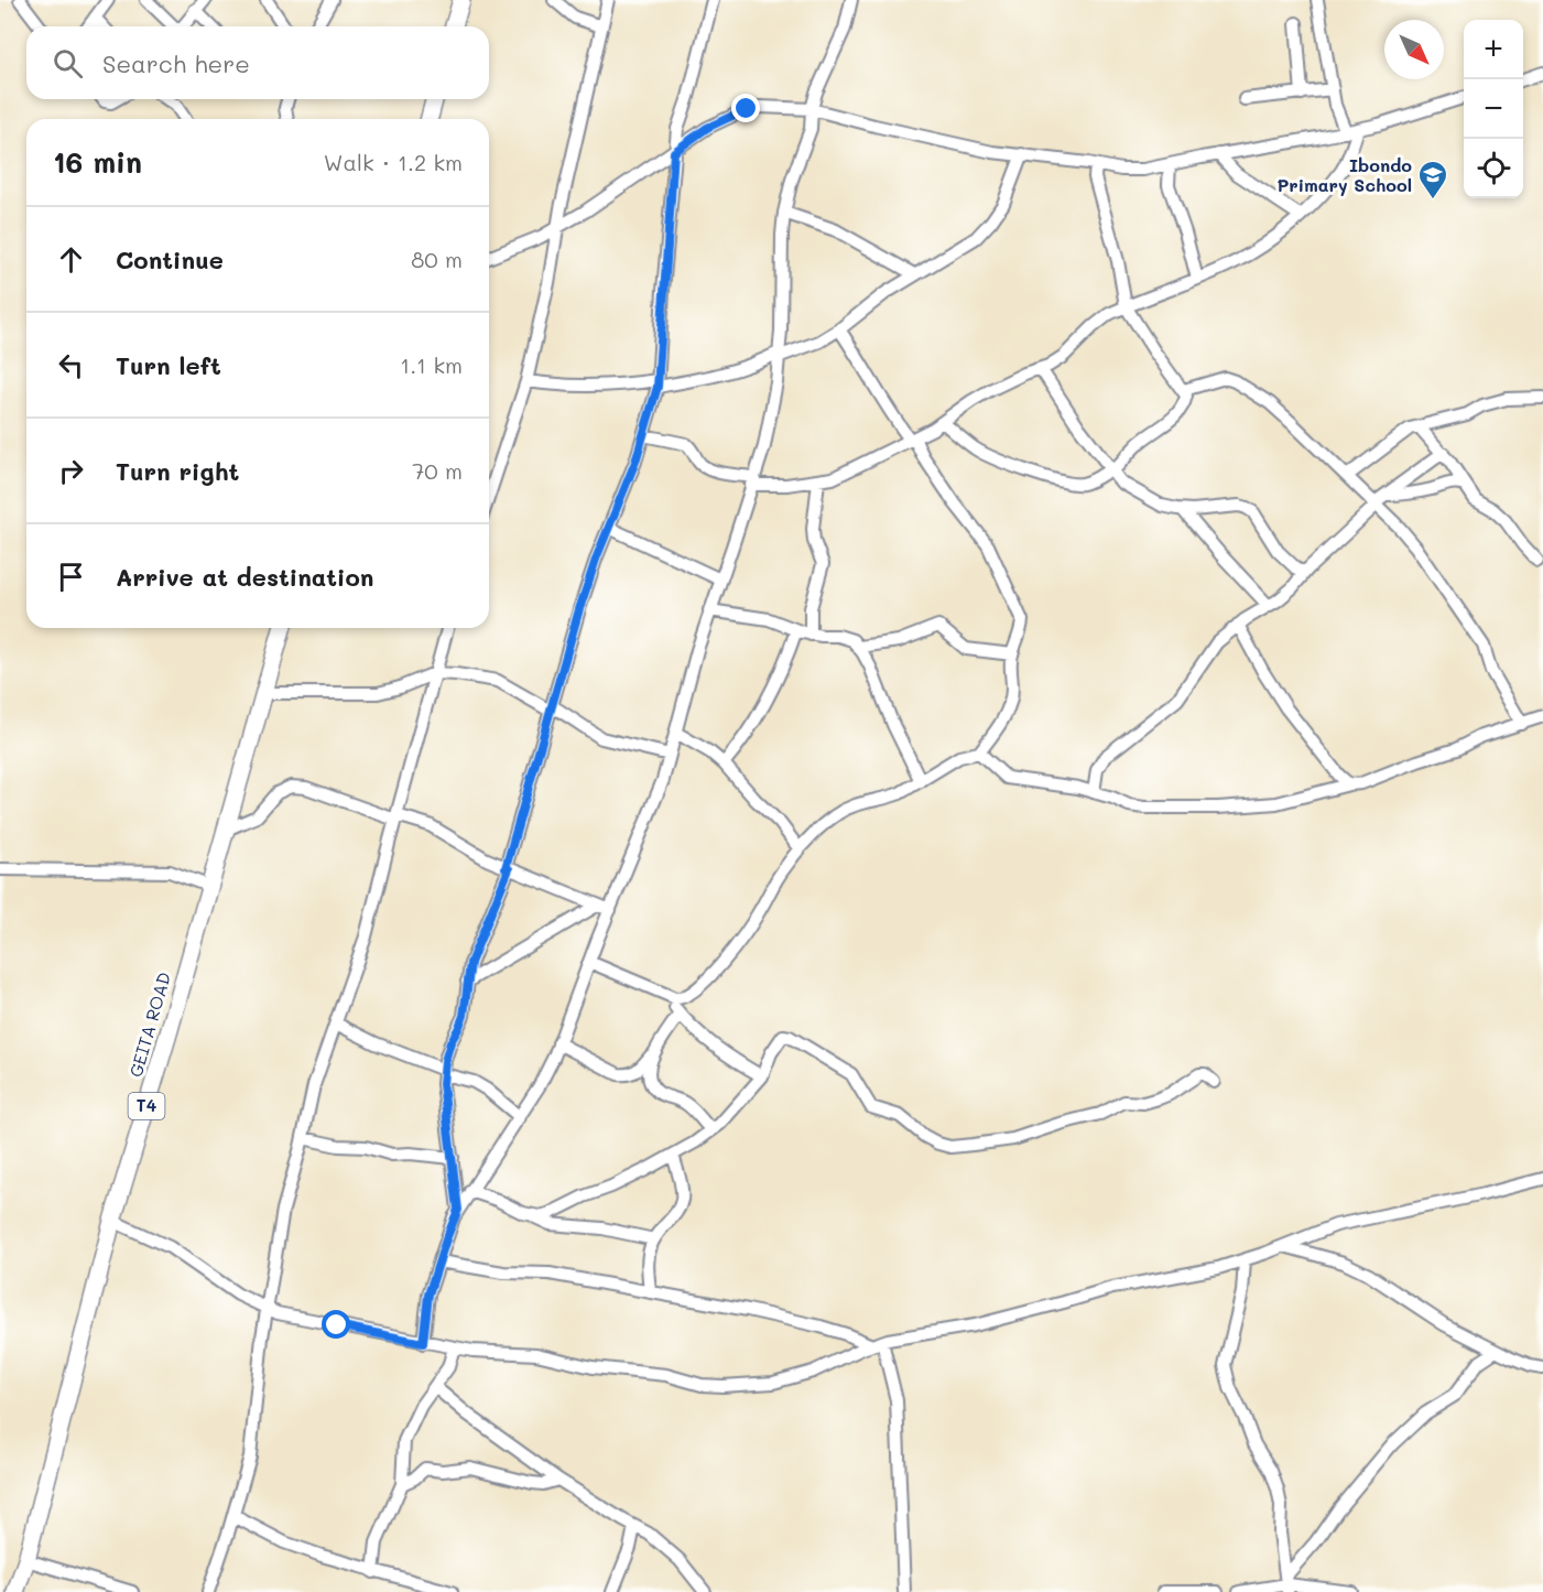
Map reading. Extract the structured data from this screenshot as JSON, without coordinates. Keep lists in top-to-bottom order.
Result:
{
  "streets": {
    "highway": ["GEITA ROAD", "T4"]
  },
  "places": {
    "school or university": ["Ibondo Primary School"]
  },
  "north": "bottom right",
  "page": {
    "map_buttons": ["+", "−"],
    "search": "Search here",
    "heading": ["16 min", "Walk · 1.2 km"],
    "list": [
      ["Continue", "80 m"],
      ["Turn left", "1.1 km"],
      ["Turn right", "70 m"],
      "Arrive at destination"
    ]
  }
}
